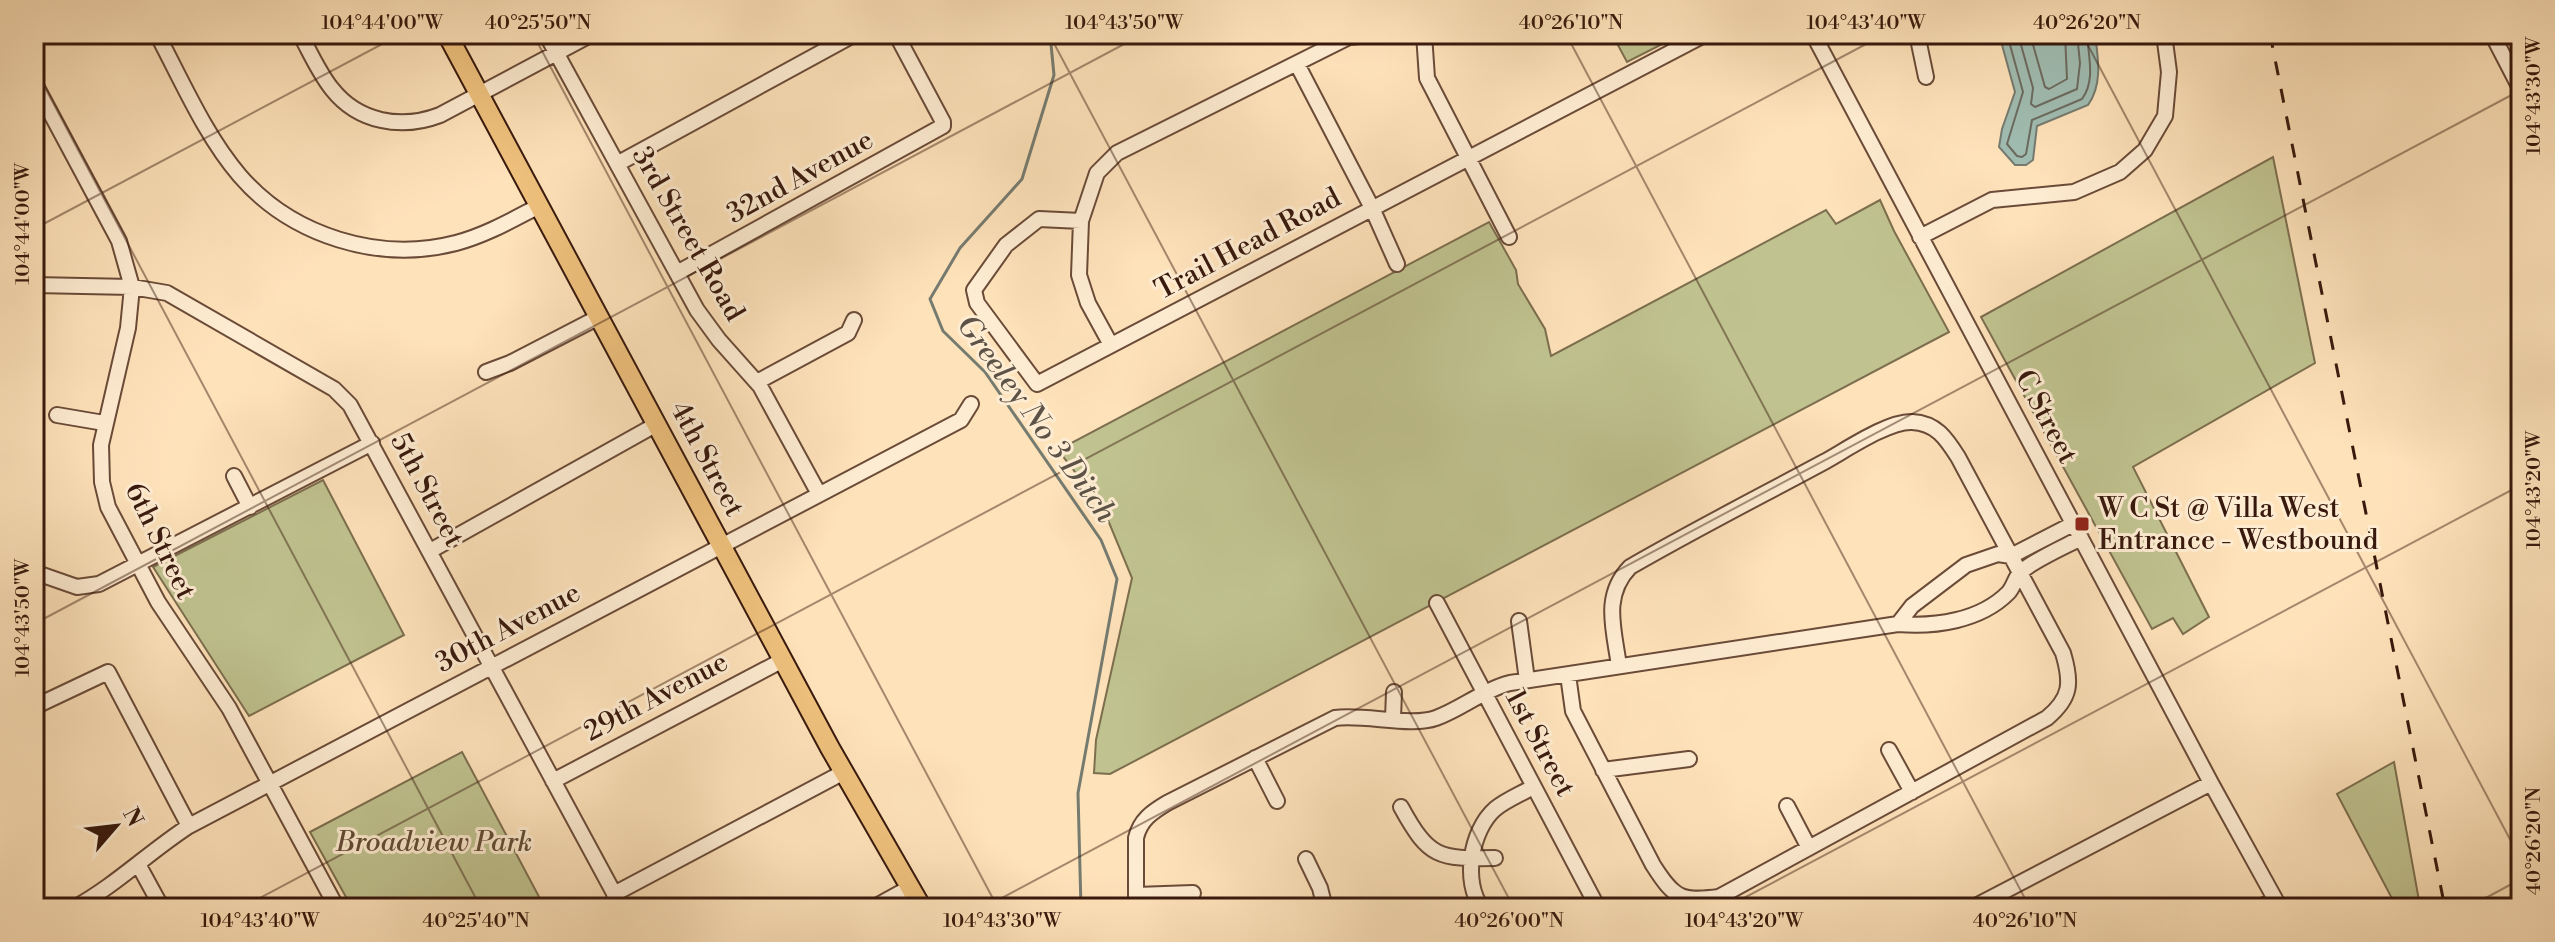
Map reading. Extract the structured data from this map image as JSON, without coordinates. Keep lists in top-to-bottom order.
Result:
{
  "streets": {
    "main road": ["4th Street"],
    "street": [
      "32nd Avenue",
      "3rd Street Road",
      "Trail Head Road",
      "C Street",
      "5th Street",
      "6th Street",
      "30th Avenue",
      "29th Avenue",
      "1st Street"
    ]
  },
  "crossings": [
    ["32nd Avenue", "3rd Street Road"],
    ["3rd Street Road", "30th Avenue"],
    ["4th Street", "30th Avenue"],
    ["4th Street", "29th Avenue"],
    ["5th Street", "6th Street"],
    ["5th Street", "30th Avenue"],
    ["5th Street", "29th Avenue"],
    ["6th Street", "30th Avenue"]
  ],
  "water": ["Greeley No 3 Ditch"],
  "parks": ["Broadview Park"],
  "places": {
    "transit": ["W C St @ Villa West Entrance - Westbound"]
  },
  "north": "top right",
  "coordinates": [
    "104°44'00\"W",
    "40°25'50\"N",
    "104°43'50\"W",
    "40°26'10\"N",
    "104°43'40\"W",
    "40°26'20\"N",
    "104°43'30\"W",
    "104°43'20\"W",
    "40°25'40\"N",
    "40°26'00\"N"
  ]
}
